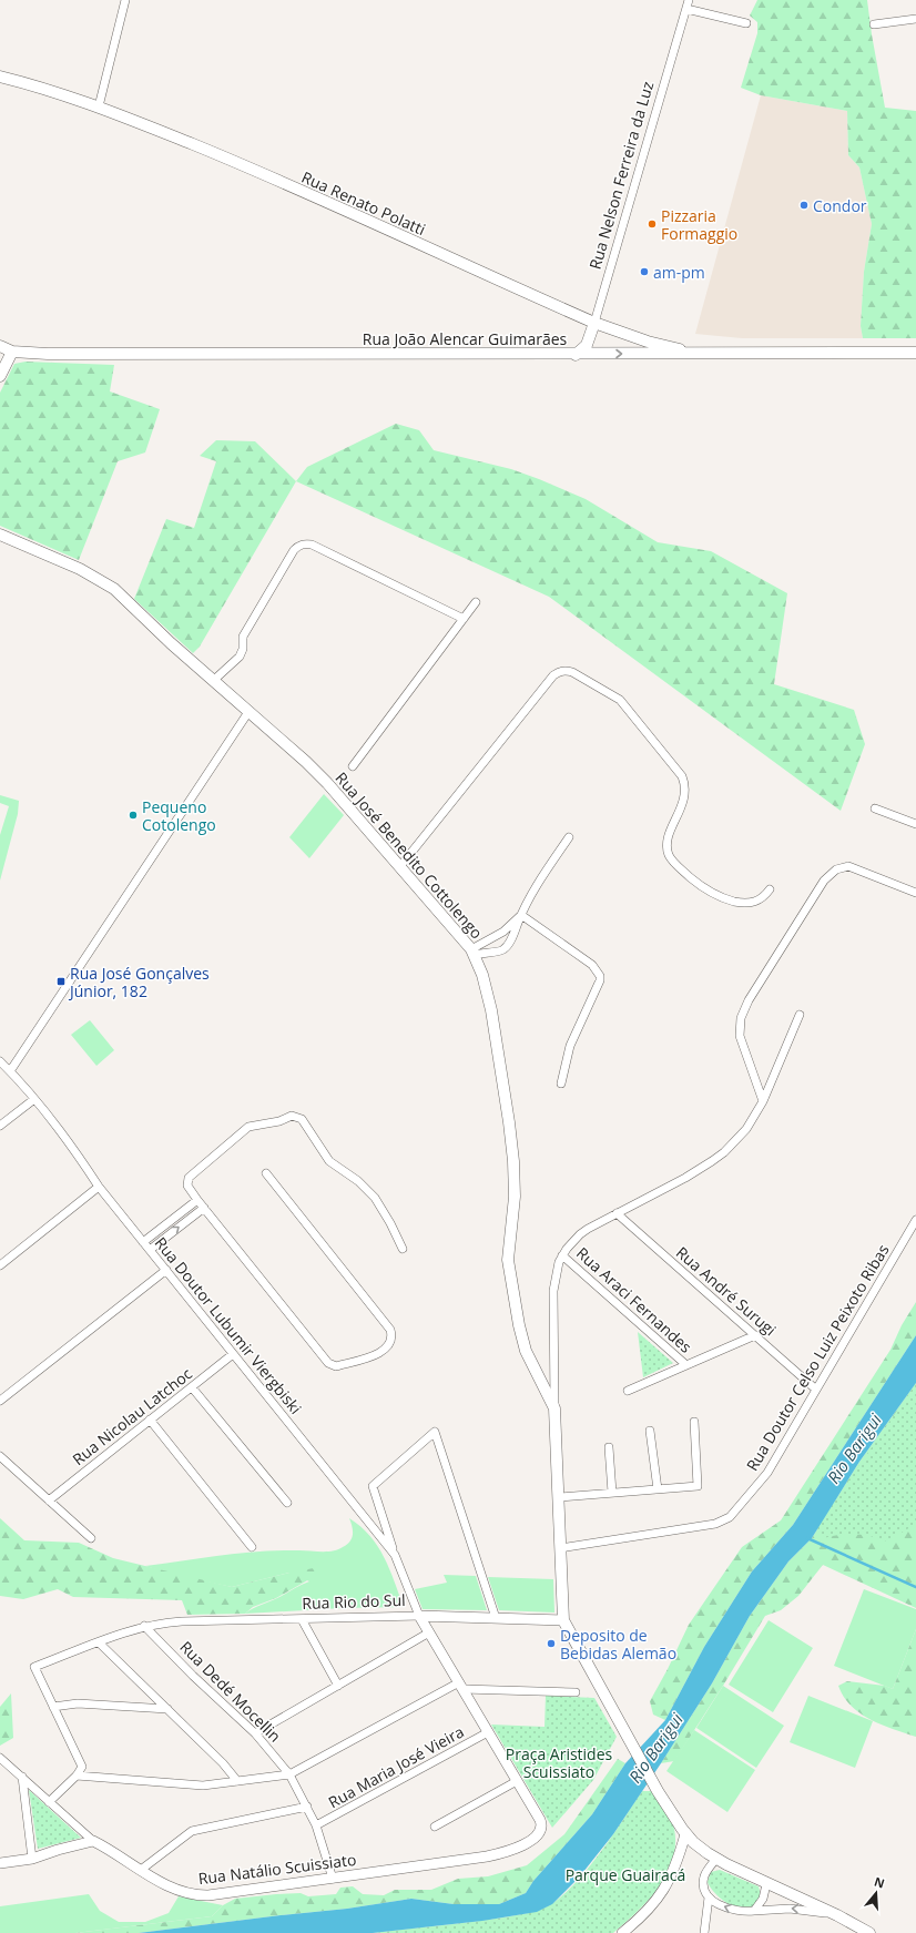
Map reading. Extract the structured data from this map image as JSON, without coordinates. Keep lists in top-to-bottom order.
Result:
{
  "streets": {
    "main road": [
      "Rua Nelson Ferreira da Luz",
      "Rua Renato Polatti",
      "Rua João Alencar Guimarães",
      "Rua José Benedito Cottolengo"
    ],
    "street": [
      "Rua André Surugi",
      "Rua Araci Fernandes",
      "Rua Doutor Lubumir Viergbiski",
      "Rua Doutor Celso Luiz Peixoto Ribas",
      "Rua Nicolau Latchoc",
      "Rua Rio do Sul",
      "Rua Dedé Mocellin",
      "Rua Maria José Vieira",
      "Rua Natálio Scuissiato"
    ]
  },
  "crossings": [
    ["Rua Nelson Ferreira da Luz", "Rua Renato Polatti"],
    ["Rua Nelson Ferreira da Luz", "Rua João Alencar Guimarães"],
    ["Rua Renato Polatti", "Rua João Alencar Guimarães"],
    ["Rua José Benedito Cottolengo", "Rua Doutor Celso Luiz Peixoto Ribas"],
    ["Rua José Benedito Cottolengo", "Rua Rio do Sul"],
    ["Rua André Surugi", "Rua Doutor Celso Luiz Peixoto Ribas"],
    ["Rua Doutor Lubumir Viergbiski", "Rua Nicolau Latchoc"],
    ["Rua Doutor Lubumir Viergbiski", "Rua Rio do Sul"],
    ["Rua Rio do Sul", "Rua Dedé Mocellin"],
    ["Rua Dedé Mocellin", "Rua Maria José Vieira"],
    ["Rua Dedé Mocellin", "Rua Natálio Scuissiato"]
  ],
  "water": ["Rio Barigui"],
  "parks": ["Praça Aristides Scuissiato", "Parque Guairacá"],
  "places": {
    "other": [
      "Condor",
      "Pizzaria Formaggio",
      "am-pm",
      "Pequeno Cotolengo",
      "Deposito de Bebidas Alemão"
    ],
    "transit": ["Rua José Gonçalves Júnior, 182"]
  },
  "north": "top"
}
